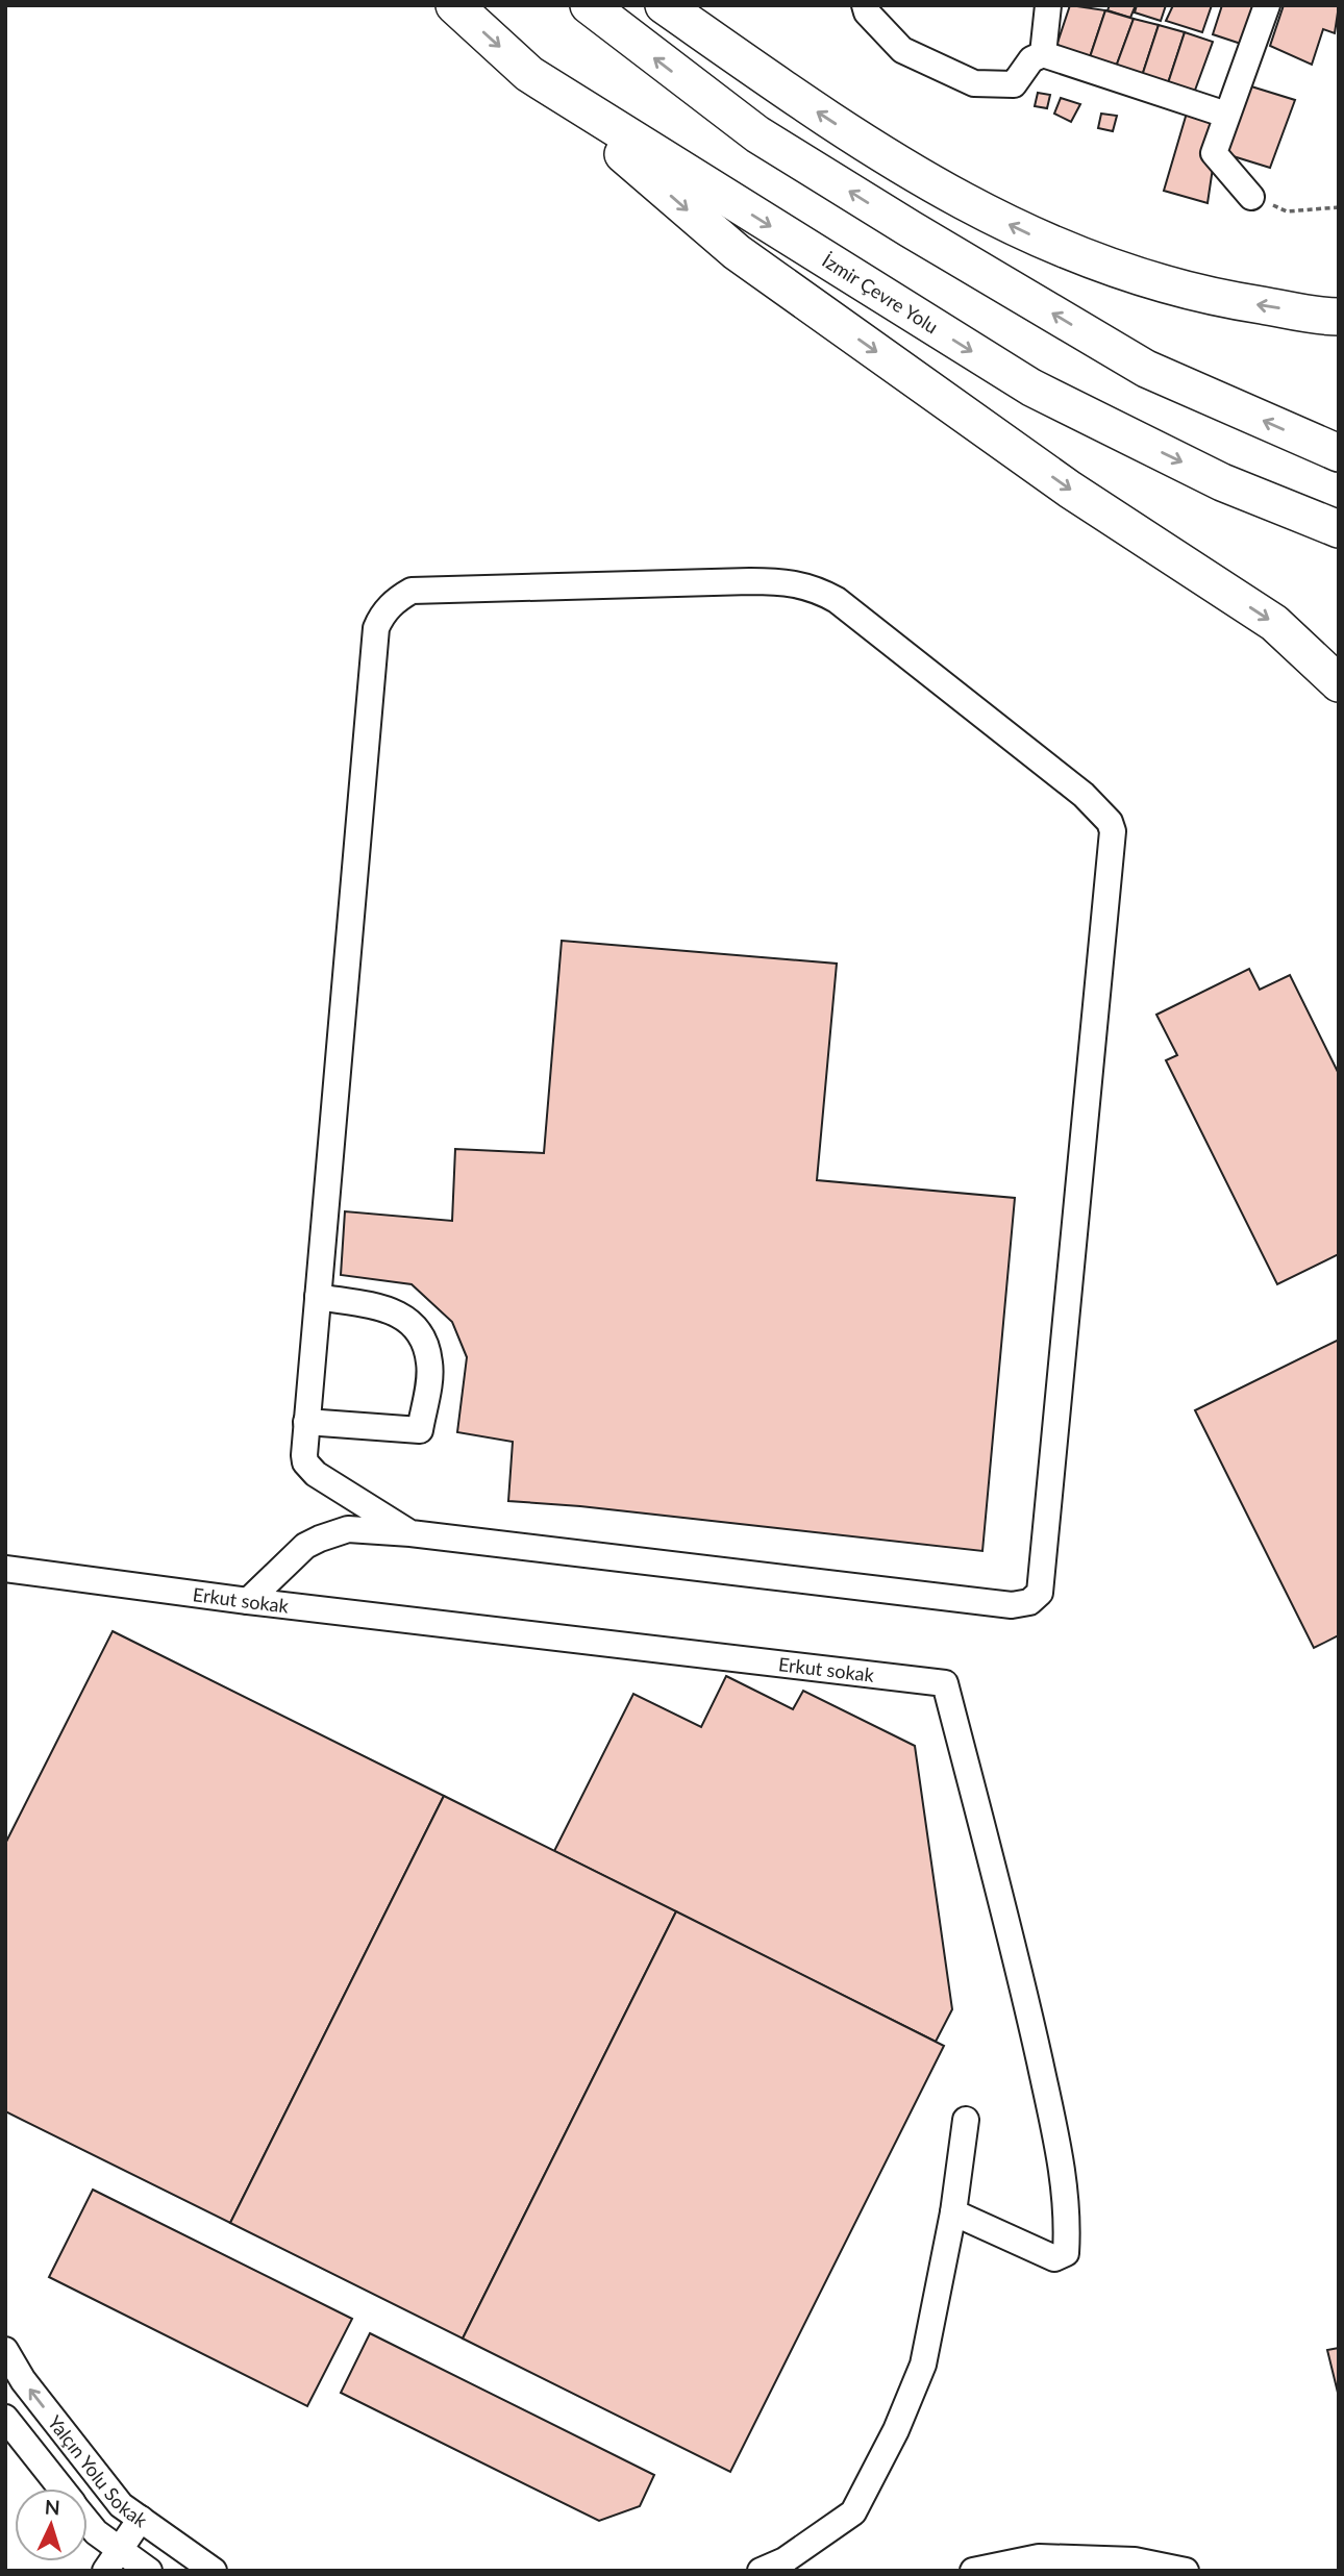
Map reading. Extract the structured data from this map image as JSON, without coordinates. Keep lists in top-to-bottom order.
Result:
{
  "streets": {
    "highway": ["İzmir Çevre Yolu"],
    "street": ["Erkut sokak", "Yalçın Yolu Sokak"]
  },
  "north": "top"
}
